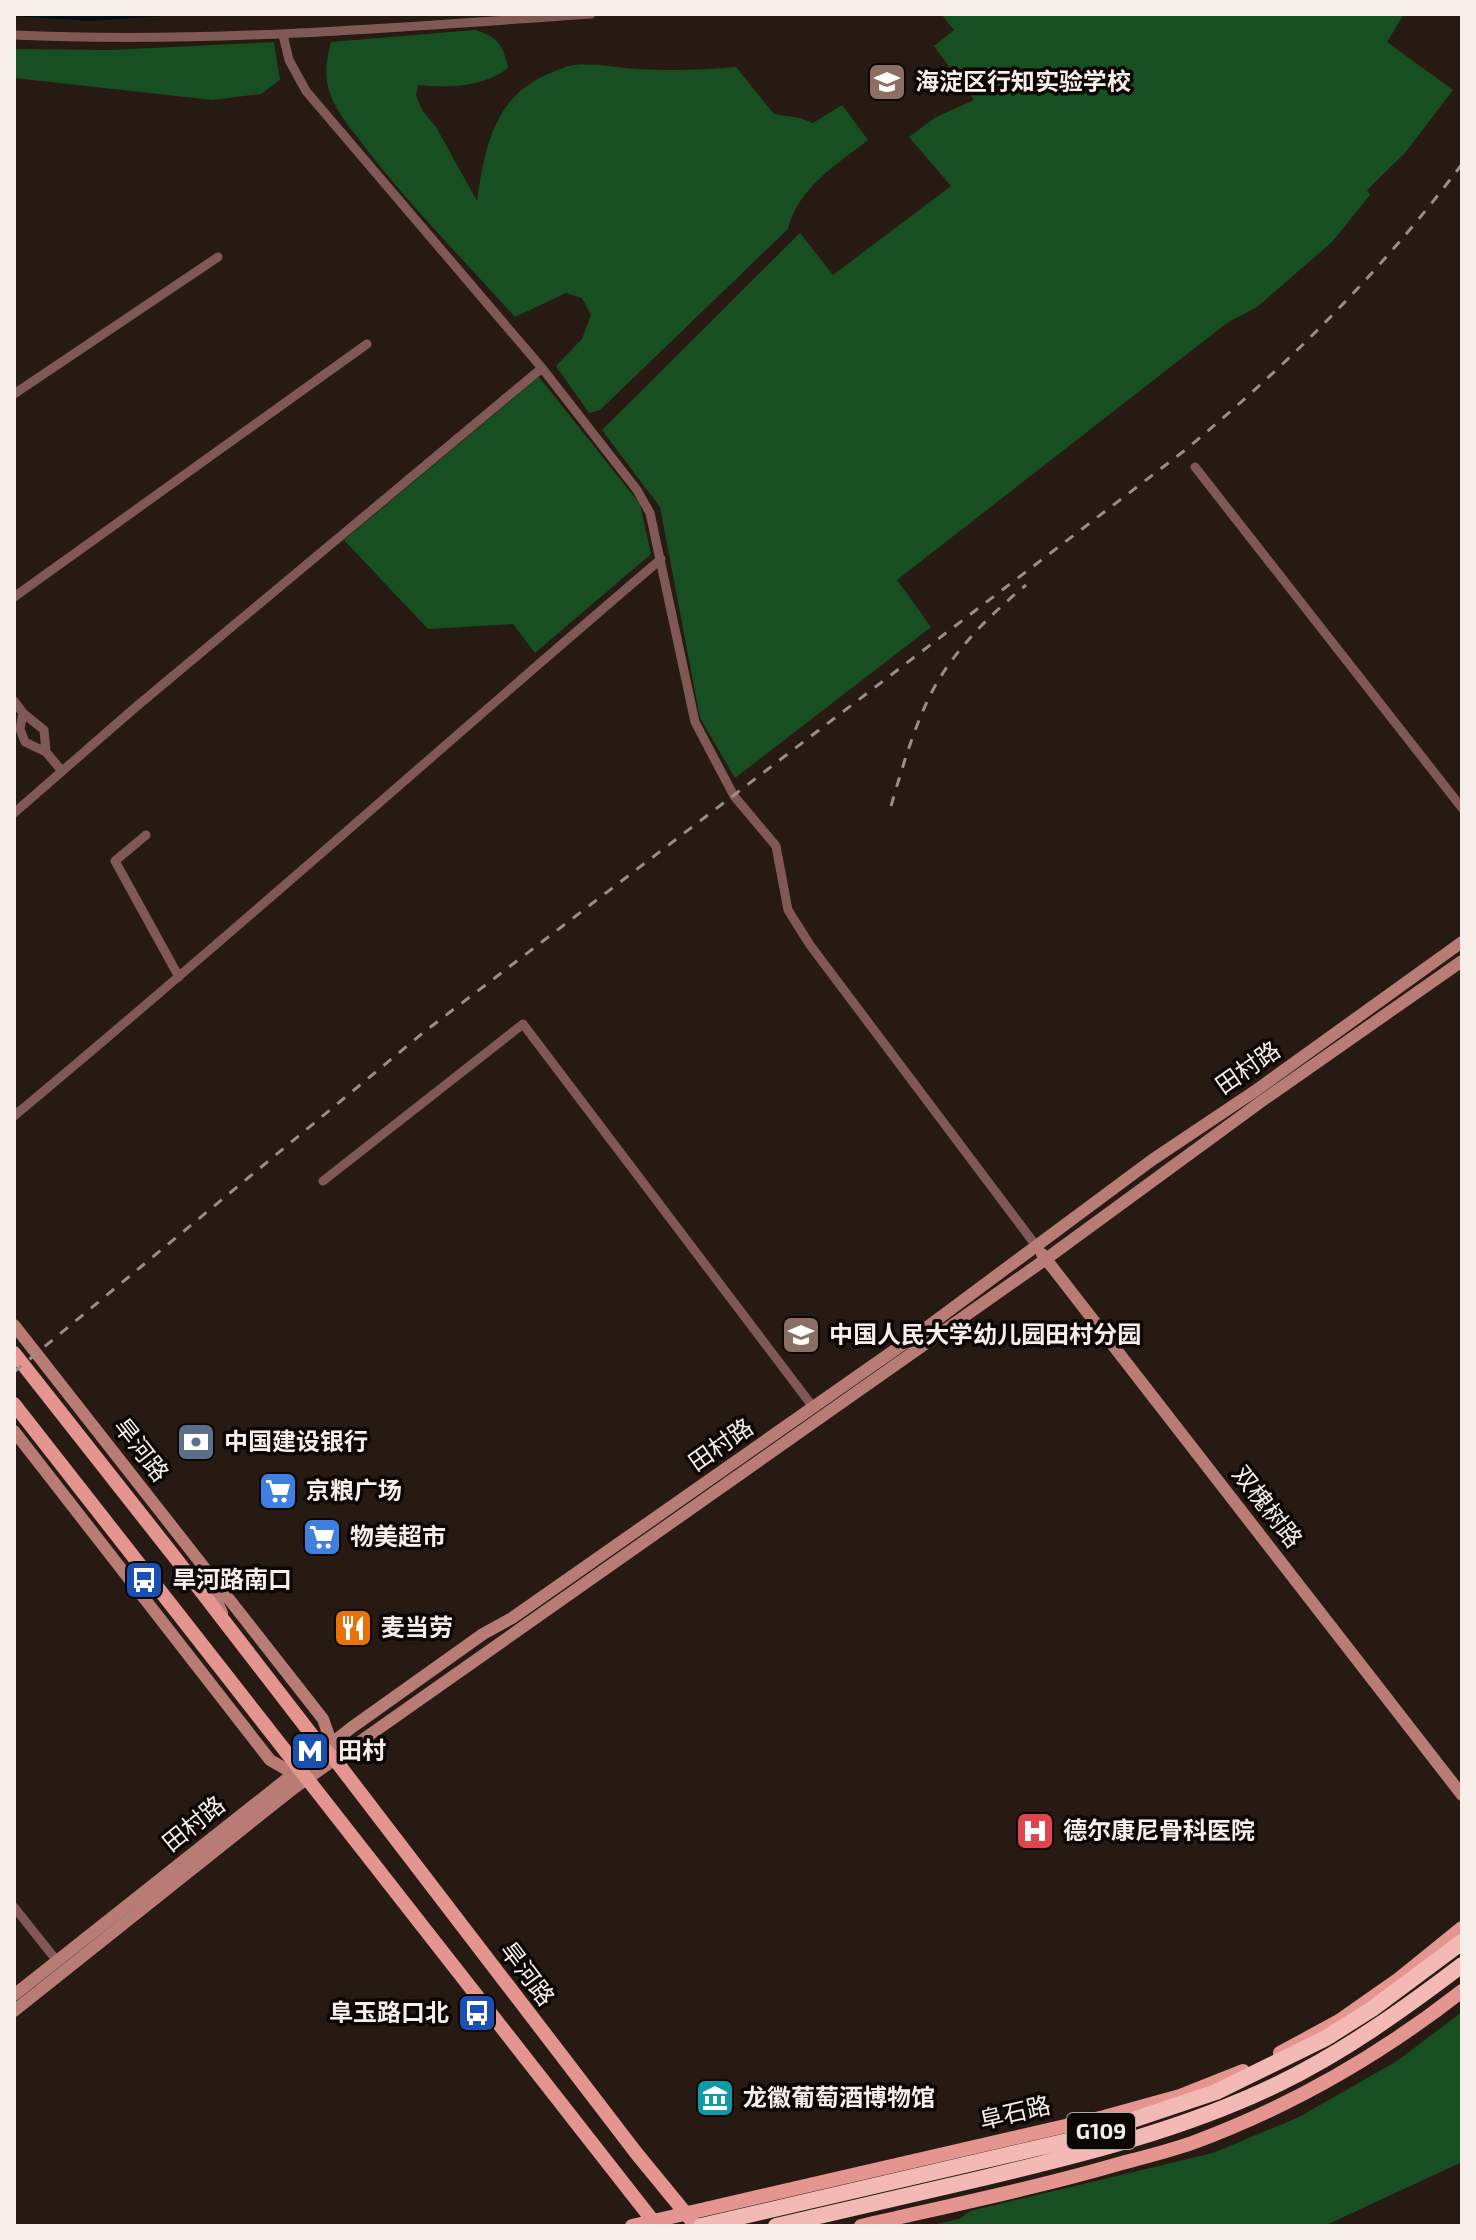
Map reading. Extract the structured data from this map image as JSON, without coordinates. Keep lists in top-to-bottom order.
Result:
{
  "streets": {
    "highway": ["阜石路", "G109"],
    "main road": ["田村路", "旱河路", "双槐树路"]
  },
  "crossings": [
    ["田村路", "旱河路"],
    ["田村路", "双槐树路"],
    ["旱河路", "阜石路"]
  ],
  "places": {
    "school or university": ["海淀区行知实验学校", "中国人民大学幼儿园田村分园"],
    "bank": ["中国建设银行"],
    "supermarket": ["京粮广场", "物美超市"],
    "bus stop": ["旱河路南口", "阜玉路口北"],
    "restaurant": ["麦当劳"],
    "metro station": ["田村"],
    "hospital": ["德尔康尼骨科医院"],
    "museum": ["龙徽葡萄酒博物馆"]
  }
}
